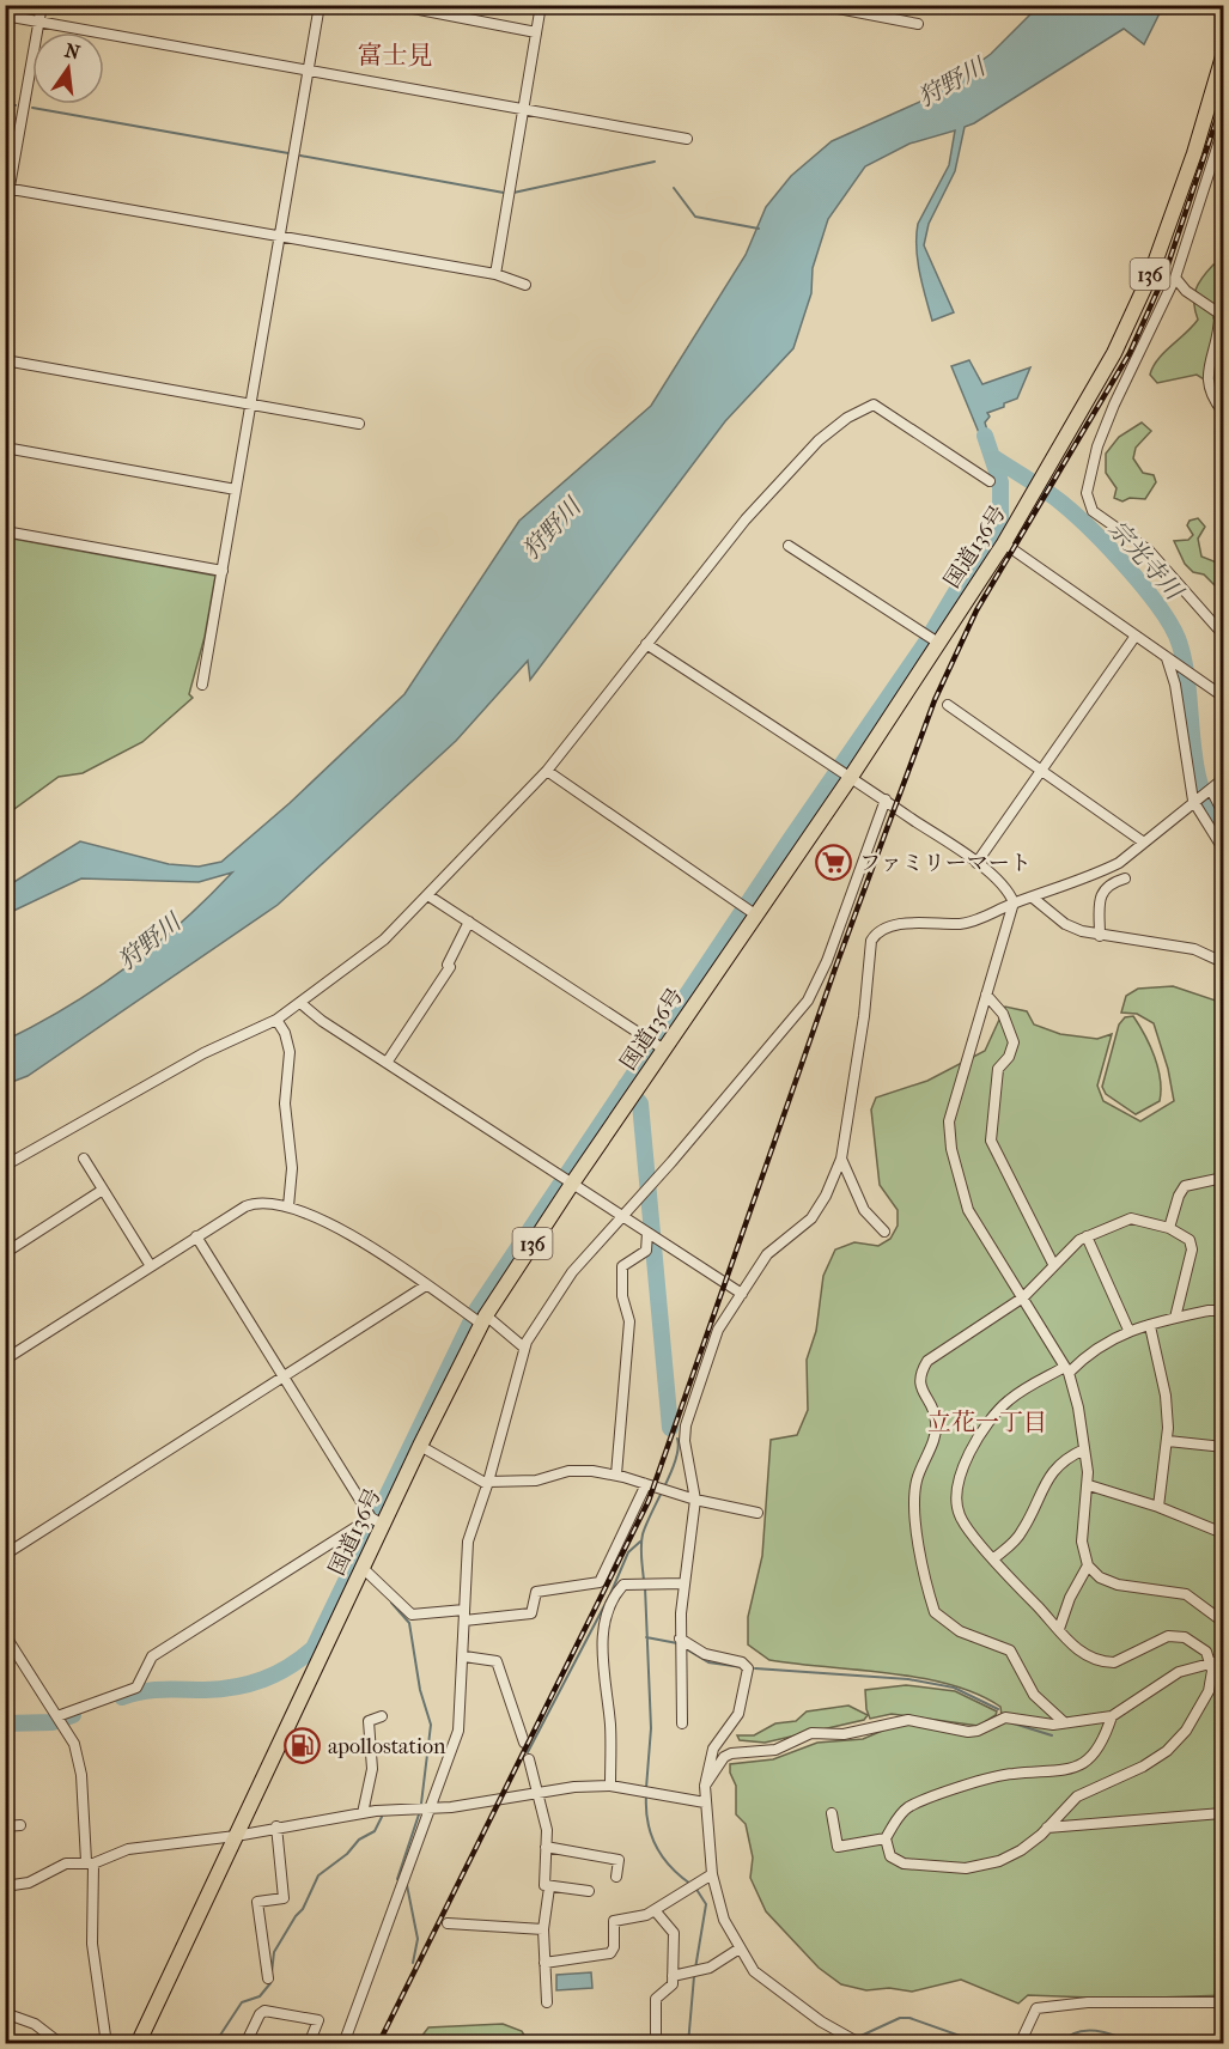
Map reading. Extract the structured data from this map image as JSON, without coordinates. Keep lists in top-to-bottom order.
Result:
{
  "streets": {
    "highway": ["136", "国道136号"]
  },
  "districts": ["富士見", "立花一丁目"],
  "water": ["狩野川", "宗光寺川"],
  "places": {
    "supermarket": ["ファミリーマート"],
    "fuel station": ["apollostation"]
  },
  "north": "top"
}
